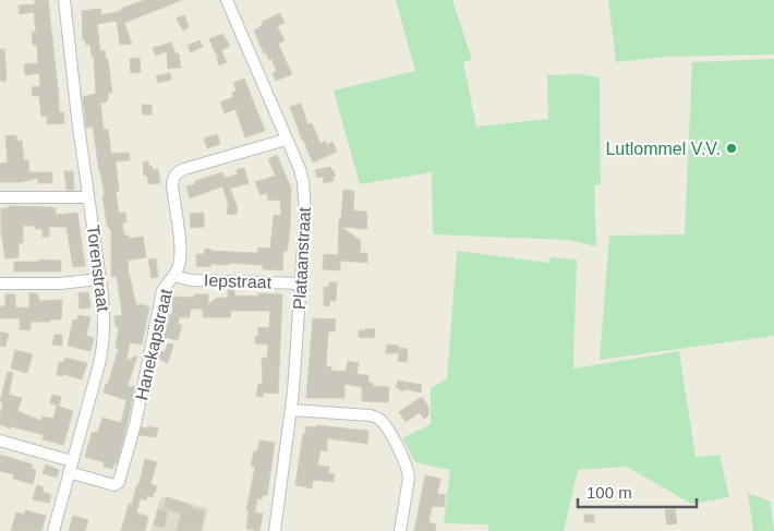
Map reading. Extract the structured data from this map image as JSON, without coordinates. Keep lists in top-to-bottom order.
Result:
{
  "streets": {
    "street": [
      "Plataanstraat",
      "Torenstraat",
      "Iepstraat",
      "Hanekapstraat"
    ]
  },
  "crossings": [
    ["Plataanstraat", "Iepstraat"],
    ["Plataanstraat", "Hanekapstraat"],
    ["Torenstraat", "Hanekapstraat"],
    ["Iepstraat", "Hanekapstraat"]
  ],
  "places": ["Lutlommel V.V."],
  "scale_bar": "100 m"
}
